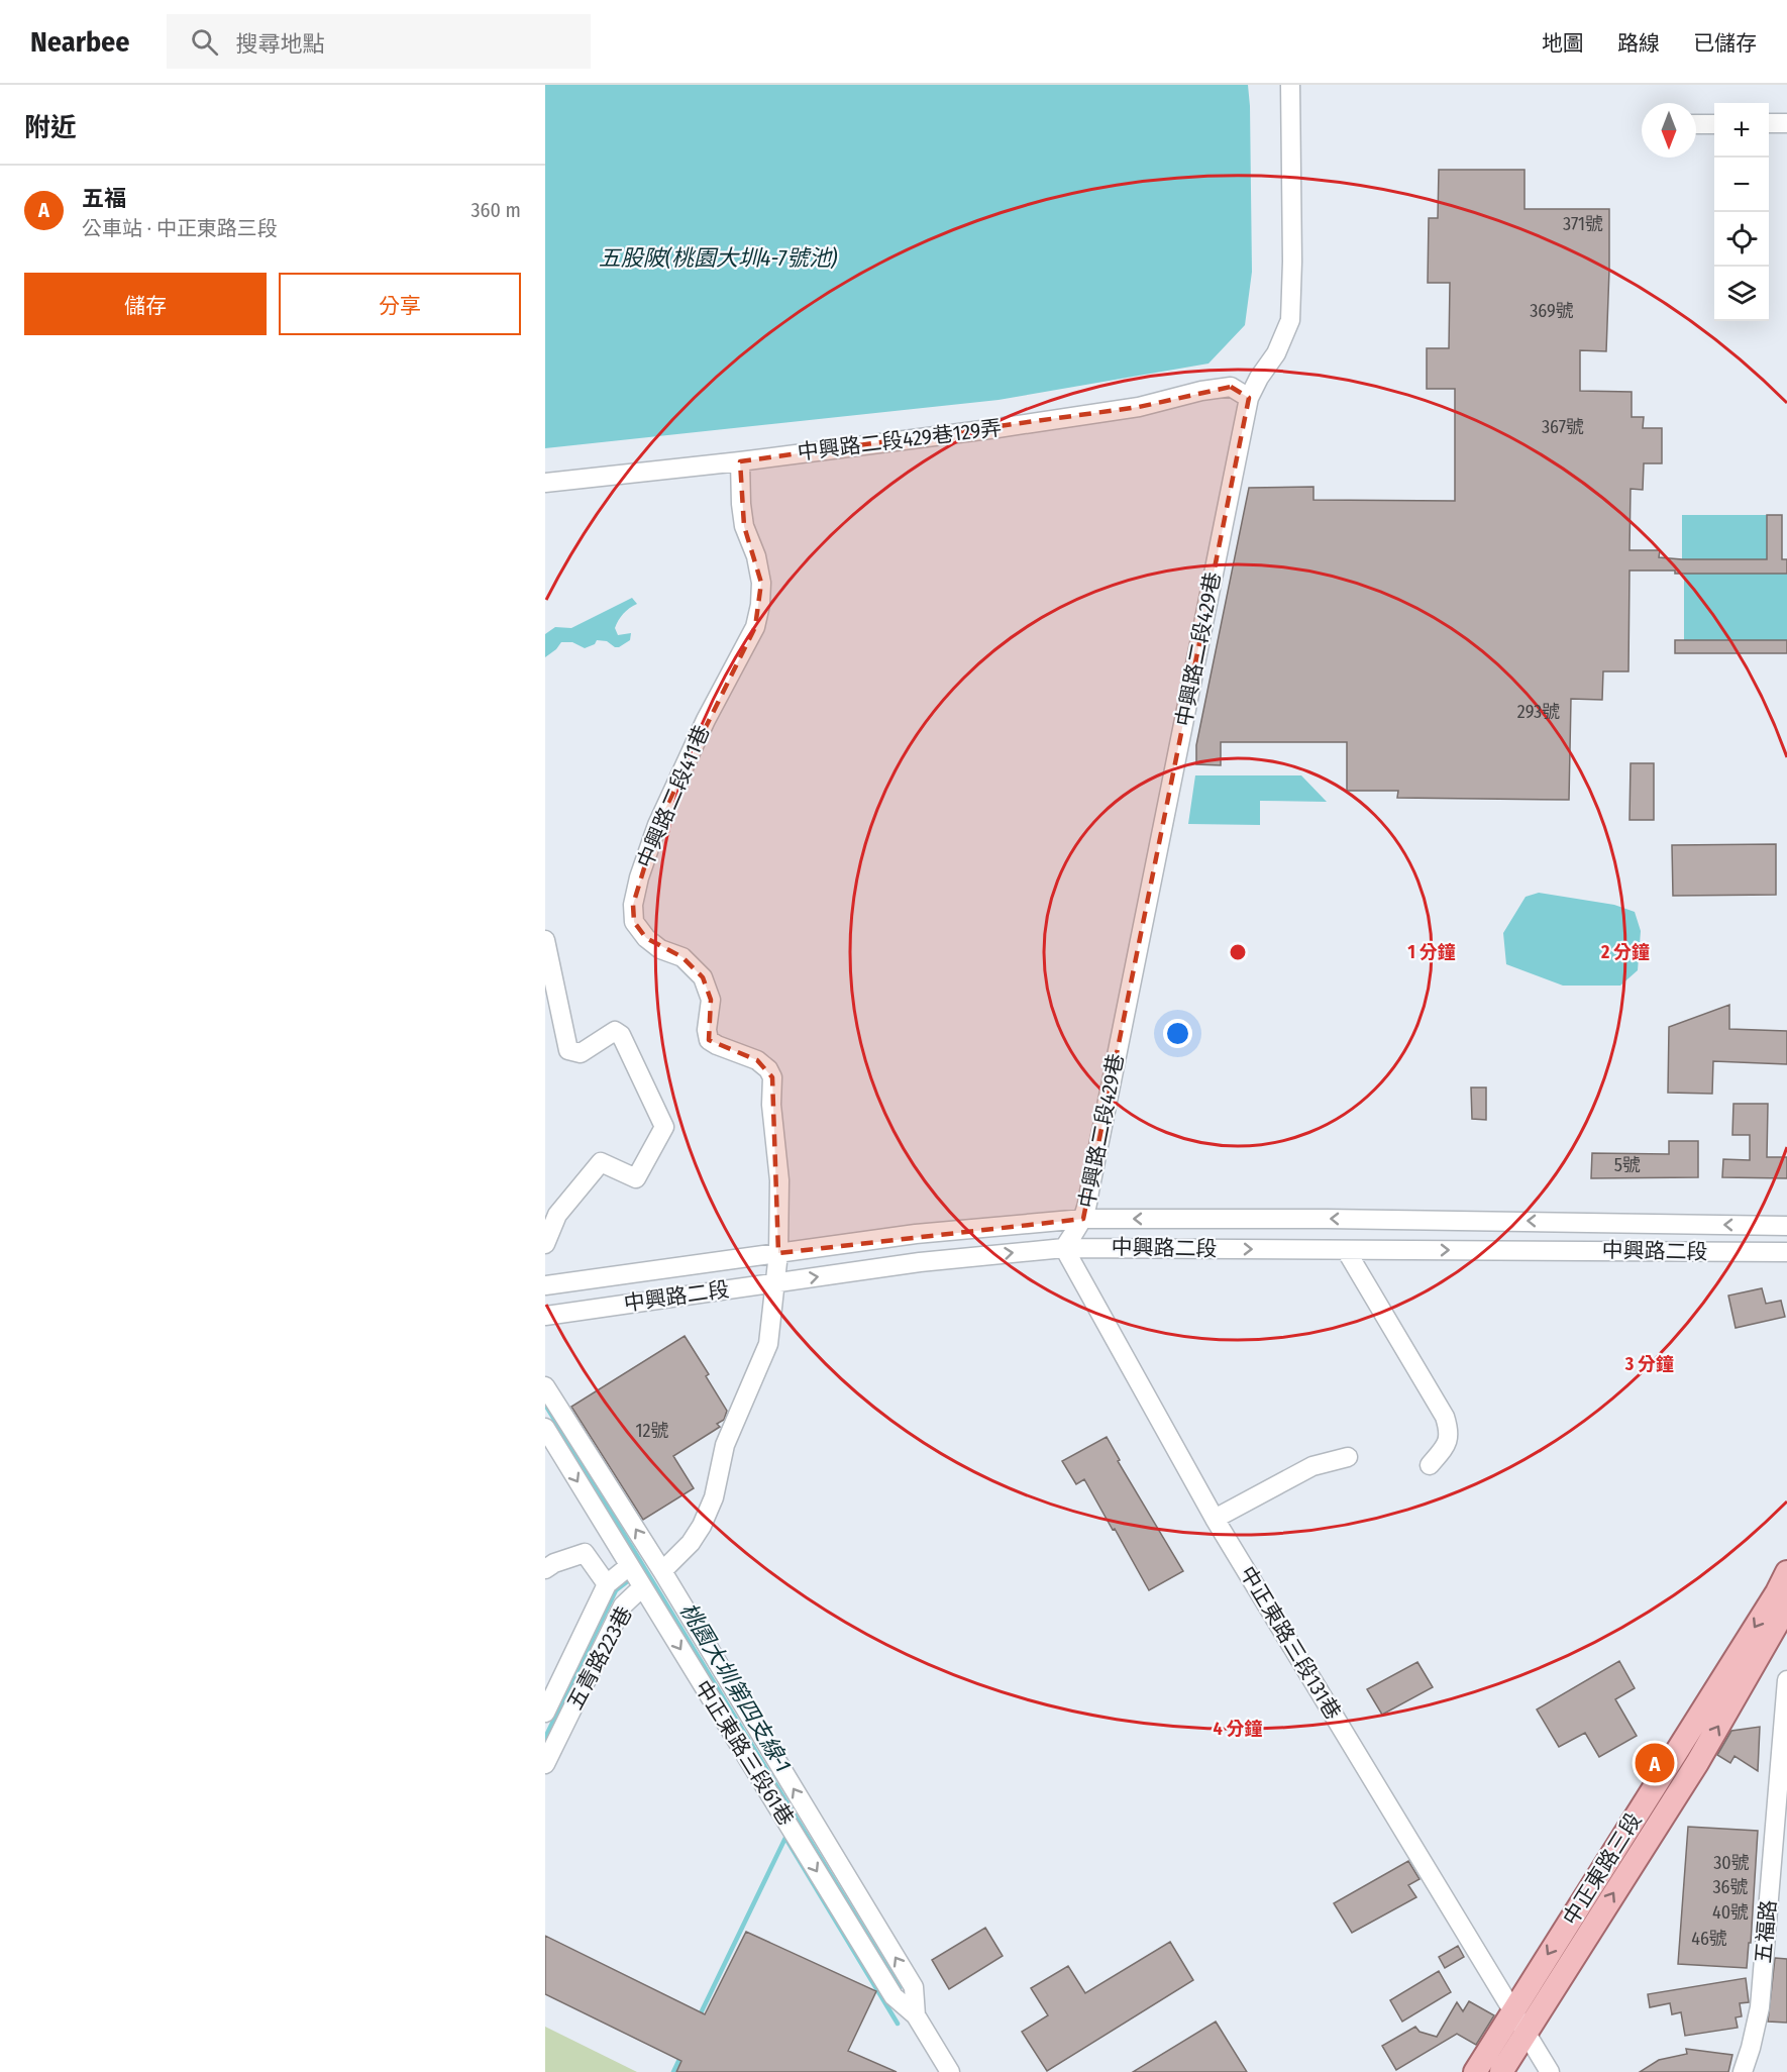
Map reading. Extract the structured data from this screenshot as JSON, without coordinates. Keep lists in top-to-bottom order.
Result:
{
  "streets": {
    "main road": ["中正東路三段"],
    "street": [
      "中興路二段429巷129弄",
      "中興路二段429巷",
      "中興路二段411巷",
      "中興路二段",
      "中正東路三段131巷",
      "五青路223巷",
      "中正東路三段61巷",
      "五福路"
    ]
  },
  "crossings": [
    ["中興路二段429巷129弄", "中興路二段429巷"],
    ["中興路二段429巷129弄", "中興路二段411巷"],
    ["中興路二段429巷", "中興路二段"],
    ["中興路二段411巷", "中興路二段"],
    ["中興路二段", "中正東路三段131巷"],
    ["中正東路三段131巷", "中正東路三段"],
    ["五青路223巷", "中正東路三段61巷"]
  ],
  "water": ["五股陂(桃園大圳4-7號池)", "桃園大圳第四支線-1"],
  "house_numbers": [
    "371號",
    "369號",
    "367號",
    "293號",
    "5號",
    "12號",
    "30號",
    "36號",
    "40號",
    "46號"
  ],
  "north": "bottom",
  "page": {
    "header": "Nearbee",
    "search": "搜尋地點",
    "nav": ["地圖", "路線", "已儲存"],
    "heading": "附近",
    "map_buttons": ["+", "−"],
    "list": [
      {
        "mark": "A",
        "name": "五福",
        "note": "公車站 · 中正東路三段",
        "value": "360 m"
      }
    ],
    "buttons": ["儲存", "分享"],
    "pins": "A"
  },
  "rings": [
    "1 分鐘",
    "2 分鐘",
    "3 分鐘",
    "4 分鐘"
  ]
}
